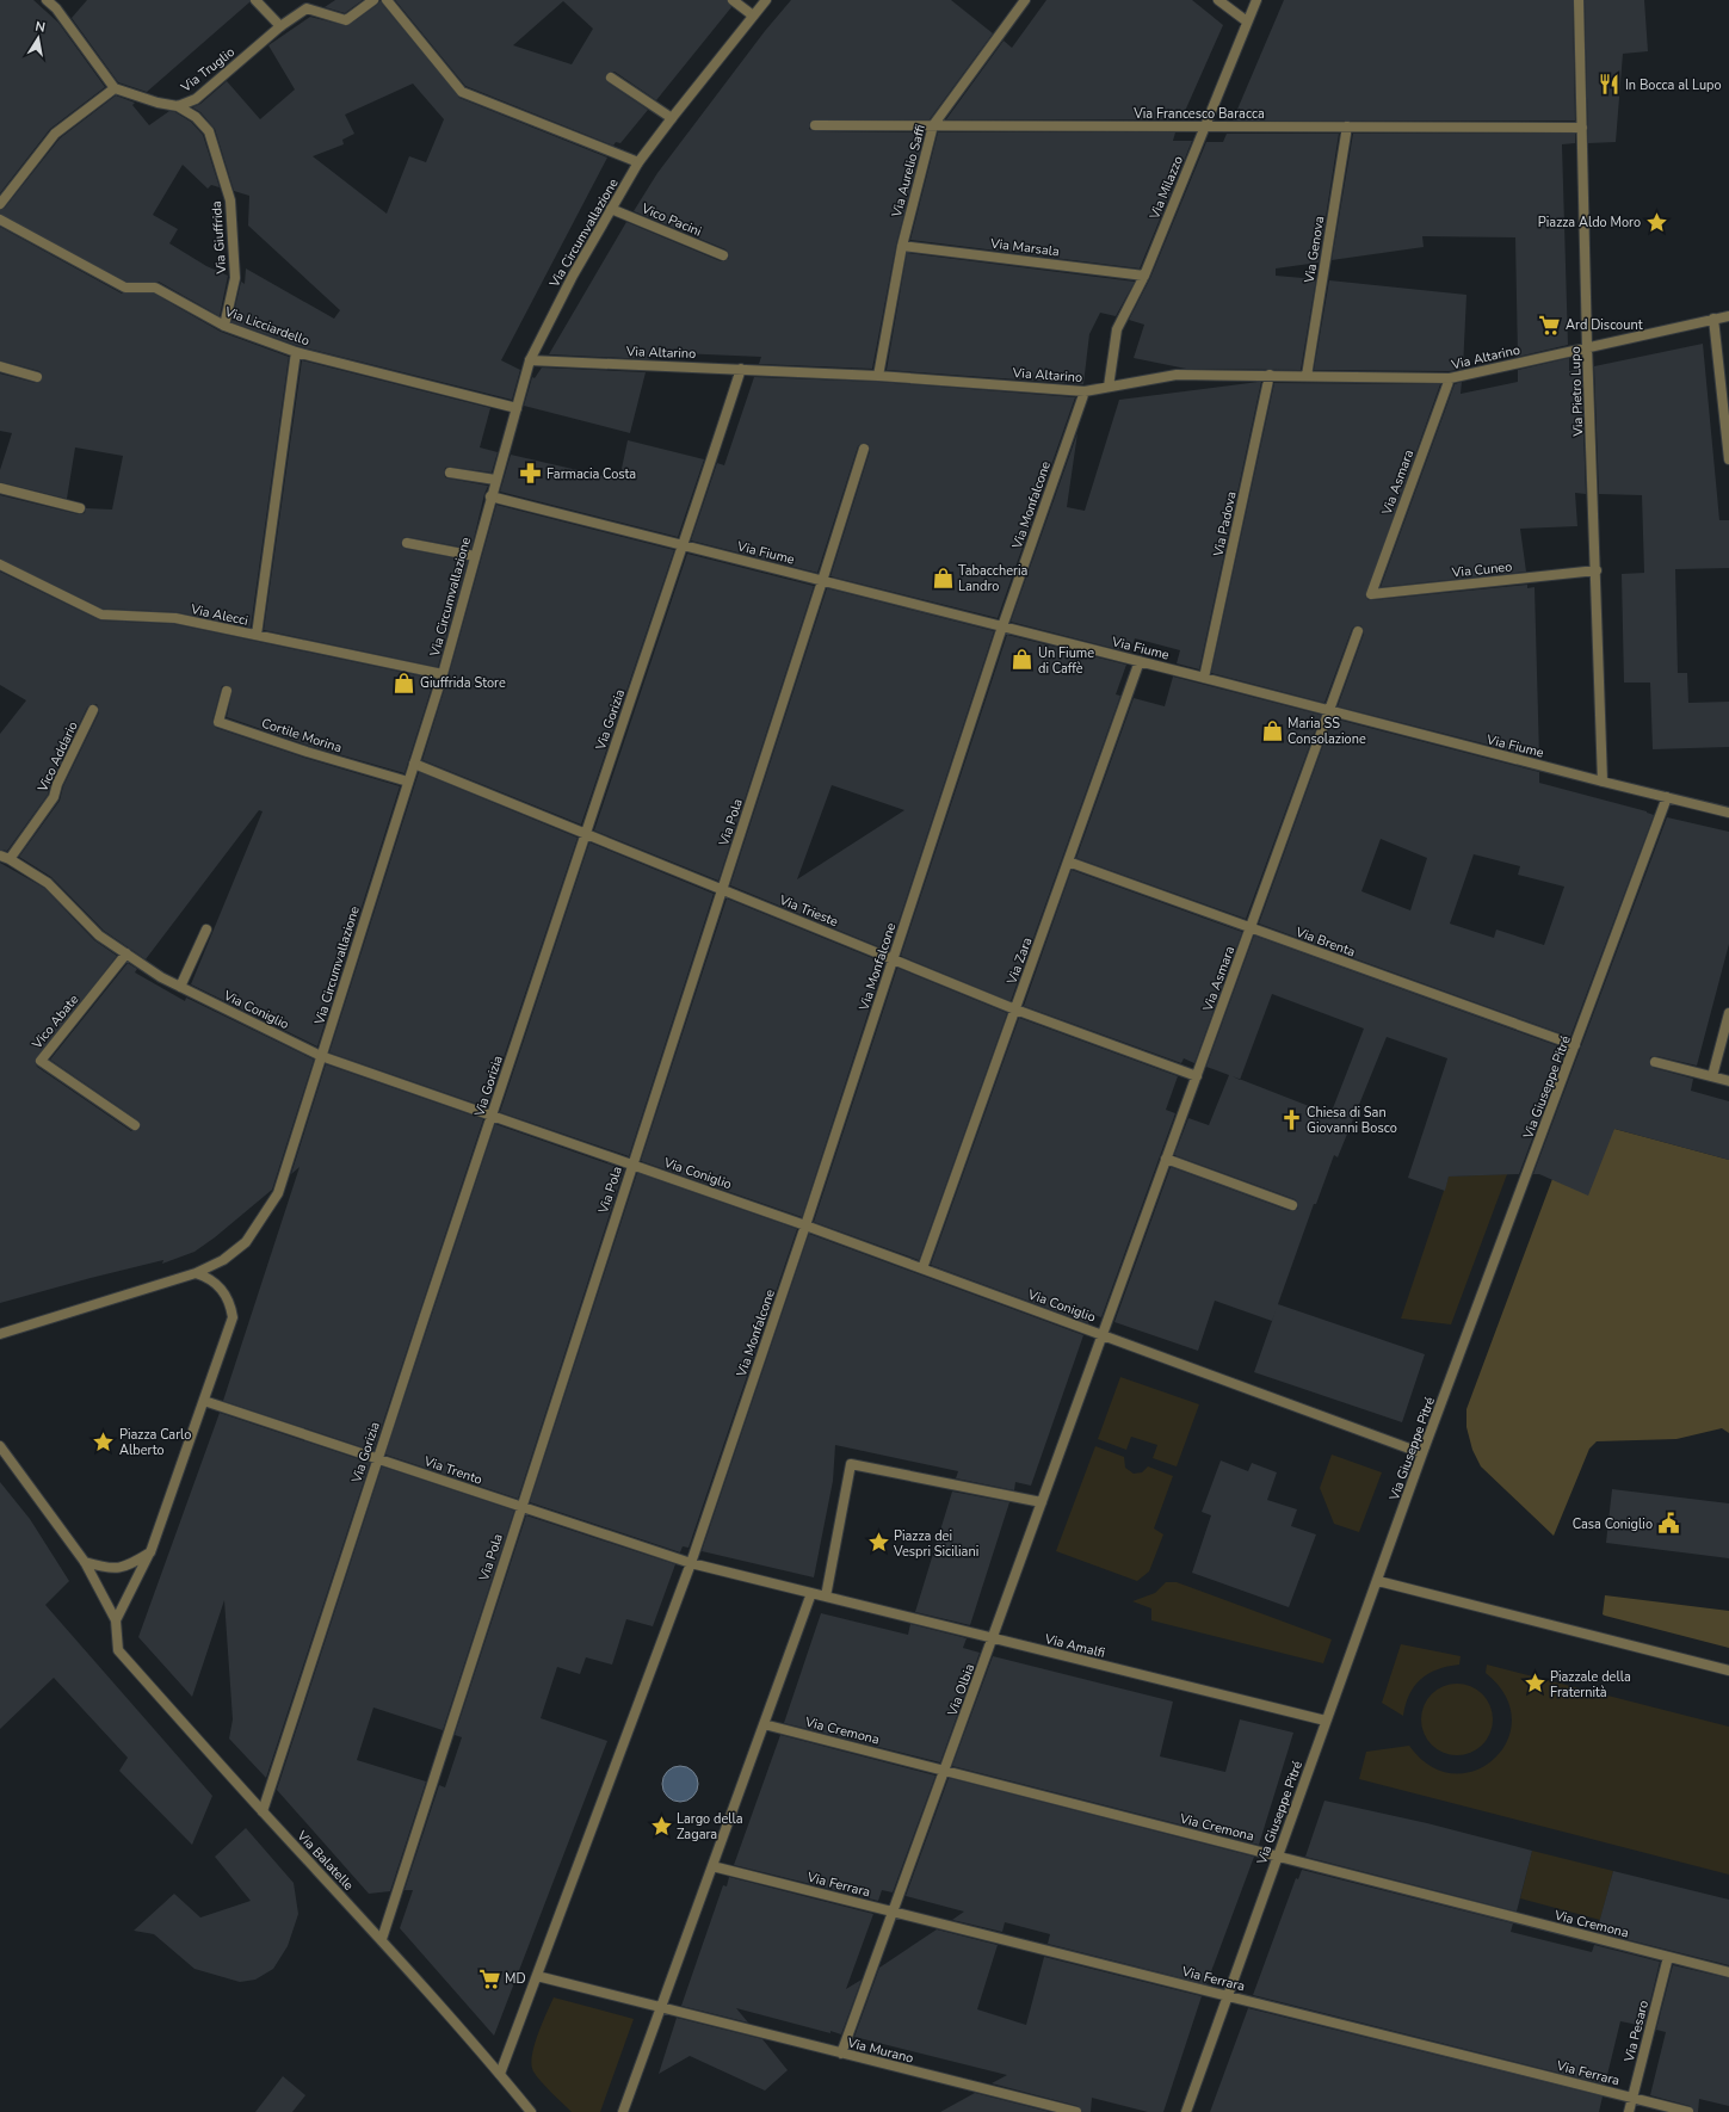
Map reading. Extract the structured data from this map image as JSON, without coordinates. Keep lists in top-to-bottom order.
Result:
{
  "streets": {
    "street": [
      "Via Truglio",
      "Via Francesco Baracca",
      "Via Aurelio Saffi",
      "Via Milazzo",
      "Vico Pacini",
      "Via Circumvallazione",
      "Via Giuffrida",
      "Via Marsala",
      "Via Genova",
      "Via Licciardello",
      "Via Altarino",
      "Via Pietro Lupo",
      "Via Asmara",
      "Via Monfalcone",
      "Via Padova",
      "Via Fiume",
      "Via Cuneo",
      "Via Alecci",
      "Via Gorizia",
      "Cortile Morina",
      "Vico Addario",
      "Via Pola",
      "Via Trieste",
      "Via Brenta",
      "Via Zara",
      "Via Coniglio",
      "Vico Abate",
      "Via Giuseppe Pitré",
      "Via Trento",
      "Via Amalfi",
      "Via Olbia",
      "Via Cremona",
      "Via Balatelle",
      "Via Ferrara",
      "Via Pesaro",
      "Via Murano"
    ]
  },
  "crossings": [
    ["Via Truglio", "Via Giuffrida"],
    ["Via Francesco Baracca", "Via Aurelio Saffi"],
    ["Via Francesco Baracca", "Via Milazzo"],
    ["Via Francesco Baracca", "Via Genova"],
    ["Via Francesco Baracca", "Via Pietro Lupo"],
    ["Via Aurelio Saffi", "Via Marsala"],
    ["Via Aurelio Saffi", "Via Altarino"],
    ["Via Milazzo", "Via Marsala"],
    ["Via Milazzo", "Via Altarino"],
    ["Vico Pacini", "Via Circumvallazione"],
    ["Via Circumvallazione", "Via Licciardello"],
    ["Via Circumvallazione", "Via Altarino"],
    ["Via Circumvallazione", "Via Fiume"],
    ["Via Circumvallazione", "Via Alecci"],
    ["Via Circumvallazione", "Cortile Morina"],
    ["Via Circumvallazione", "Via Trieste"],
    ["Via Circumvallazione", "Via Coniglio"],
    ["Via Giuffrida", "Via Licciardello"],
    ["Via Genova", "Via Altarino"],
    ["Via Altarino", "Via Pietro Lupo"],
    ["Via Altarino", "Via Asmara"],
    ["Via Altarino", "Via Monfalcone"],
    ["Via Altarino", "Via Padova"],
    ["Via Altarino", "Via Gorizia"],
    ["Via Pietro Lupo", "Via Fiume"],
    ["Via Pietro Lupo", "Via Cuneo"],
    ["Via Asmara", "Via Fiume"],
    ["Via Asmara", "Via Cuneo"],
    ["Via Asmara", "Via Trieste"],
    ["Via Asmara", "Via Brenta"],
    ["Via Asmara", "Via Coniglio"],
    ["Via Asmara", "Via Olbia"],
    ["Via Monfalcone", "Via Fiume"],
    ["Via Monfalcone", "Via Trieste"],
    ["Via Monfalcone", "Via Coniglio"],
    ["Via Monfalcone", "Via Trento"],
    ["Via Monfalcone", "Via Amalfi"],
    ["Via Monfalcone", "Via Balatelle"],
    ["Via Monfalcone", "Via Murano"],
    ["Via Padova", "Via Fiume"],
    ["Via Fiume", "Via Gorizia"],
    ["Via Fiume", "Via Pola"],
    ["Via Fiume", "Via Zara"],
    ["Via Fiume", "Via Giuseppe Pitré"],
    ["Via Gorizia", "Via Trieste"],
    ["Via Gorizia", "Via Coniglio"],
    ["Via Gorizia", "Via Trento"],
    ["Via Gorizia", "Via Balatelle"],
    ["Vico Addario", "Via Coniglio"],
    ["Via Pola", "Via Trieste"],
    ["Via Pola", "Via Coniglio"],
    ["Via Pola", "Via Trento"],
    ["Via Pola", "Via Balatelle"],
    ["Via Trieste", "Via Zara"],
    ["Via Brenta", "Via Zara"],
    ["Via Brenta", "Via Giuseppe Pitré"],
    ["Via Zara", "Via Coniglio"],
    ["Via Coniglio", "Vico Abate"],
    ["Via Coniglio", "Via Giuseppe Pitré"],
    ["Via Coniglio", "Via Olbia"],
    ["Via Giuseppe Pitré", "Via Amalfi"],
    ["Via Giuseppe Pitré", "Via Cremona"],
    ["Via Giuseppe Pitré", "Via Ferrara"],
    ["Via Trento", "Via Amalfi"],
    ["Via Amalfi", "Via Olbia"],
    ["Via Olbia", "Via Cremona"],
    ["Via Olbia", "Via Ferrara"],
    ["Via Olbia", "Via Murano"],
    ["Via Cremona", "Via Pesaro"],
    ["Via Ferrara", "Via Pesaro"]
  ],
  "places": {
    "restaurant": ["In Bocca al Lupo"],
    "place": [
      "Piazza Aldo Moro",
      "Piazza Carlo Alberto",
      "Piazza dei Vespri Siciliani",
      "Piazzale della Fraternità",
      "Largo della Zagara"
    ],
    "supermarket": ["Ard Discount", "MD"],
    "pharmacy": ["Farmacia Costa"],
    "shop": [
      "Tabaccheria Landro",
      "Un Fiume di Caffè",
      "Giuffrida Store",
      "Maria SS Consolazione"
    ],
    "church": ["Chiesa di San Giovanni Bosco"],
    "public building": ["Casa Coniglio"]
  },
  "north": "top"
}
